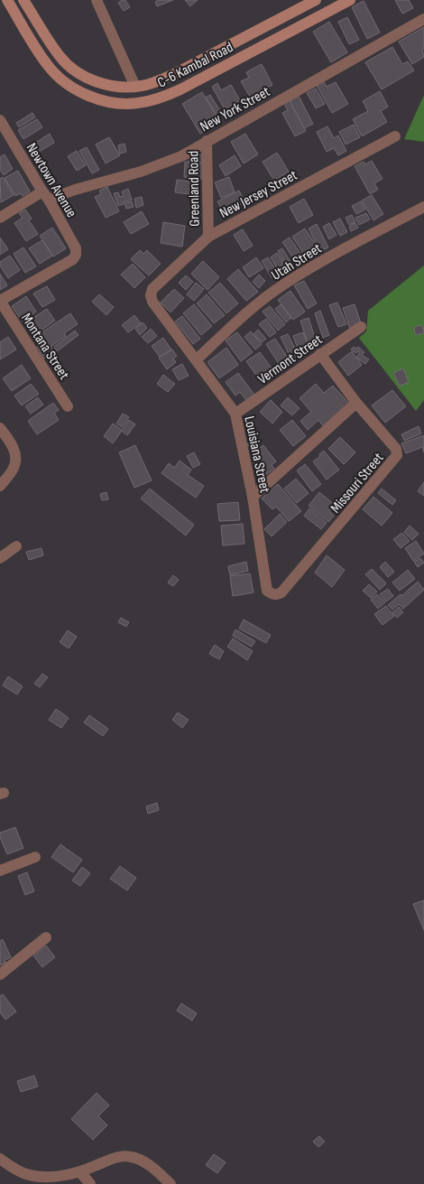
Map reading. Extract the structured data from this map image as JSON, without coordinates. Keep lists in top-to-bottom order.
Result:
{
  "streets": {
    "main road": ["C-6 Kambal Road"],
    "street": [
      "New York Street",
      "Newtown Avenue",
      "Greenland Road",
      "New Jersey Street",
      "Utah Street",
      "Montana Street",
      "Vermont Street",
      "Louisiana Street",
      "Missouri Street"
    ]
  },
  "crossings": [
    ["New York Street", "Newtown Avenue"],
    ["New York Street", "Greenland Road"],
    ["Newtown Avenue", "Montana Street"],
    ["Greenland Road", "New Jersey Street"],
    ["New Jersey Street", "Louisiana Street"],
    ["Utah Street", "Louisiana Street"],
    ["Vermont Street", "Louisiana Street"],
    ["Vermont Street", "Missouri Street"],
    ["Louisiana Street", "Missouri Street"]
  ]
}
